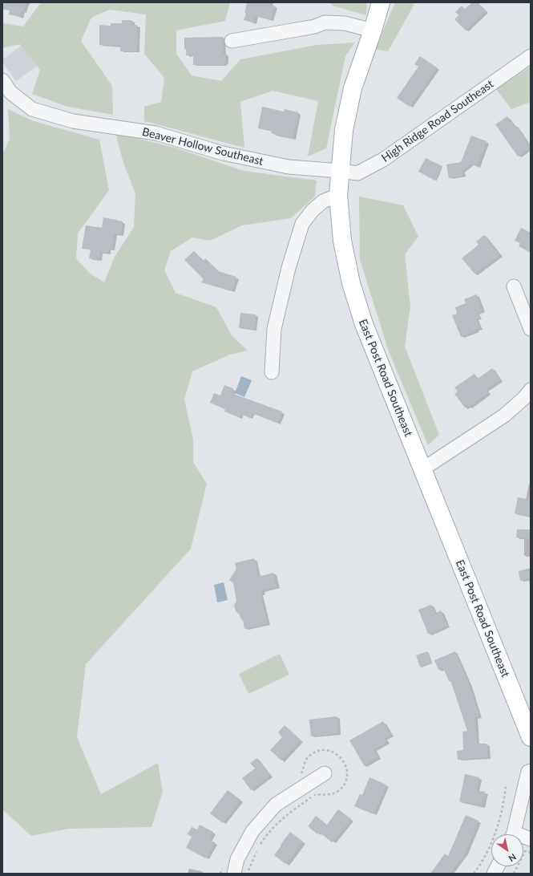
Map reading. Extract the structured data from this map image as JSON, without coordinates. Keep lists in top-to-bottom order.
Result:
{
  "streets": {
    "main road": ["East Post Road Southeast"],
    "street": ["High Ridge Road Southeast", "Beaver Hollow Southeast"]
  },
  "crossings": [
    ["High Ridge Road Southeast", "Beaver Hollow Southeast"],
    ["High Ridge Road Southeast", "East Post Road Southeast"],
    ["Beaver Hollow Southeast", "East Post Road Southeast"]
  ],
  "north": "bottom right"
}
